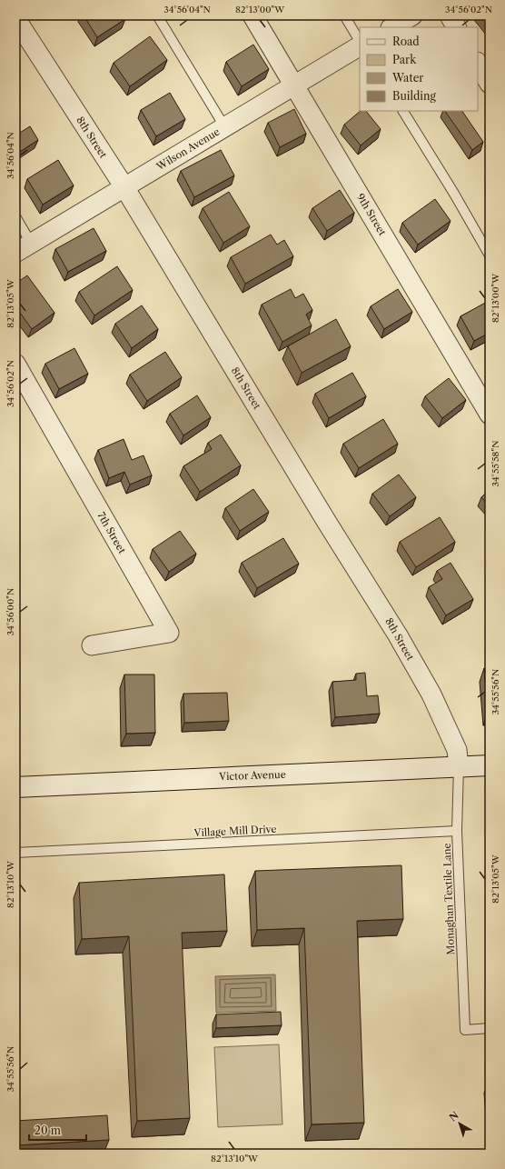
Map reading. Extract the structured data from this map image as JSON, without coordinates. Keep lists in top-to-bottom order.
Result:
{
  "streets": {
    "street": [
      "8th Street",
      "Wilson Avenue",
      "9th Street",
      "7th Street",
      "Victor Avenue"
    ],
    "lane": ["Village Mill Drive", "Monaghan Textile Lane"]
  },
  "crossings": [
    ["8th Street", "Wilson Avenue"],
    ["8th Street", "Victor Avenue"],
    ["8th Street", "Monaghan Textile Lane"],
    ["Wilson Avenue", "9th Street"],
    ["Victor Avenue", "Monaghan Textile Lane"],
    ["Village Mill Drive", "Monaghan Textile Lane"]
  ],
  "legend": [
    "Road",
    "Park",
    "Water",
    "Building"
  ],
  "scale_bar": "20 m",
  "north": "top left",
  "coordinates": [
    "34°56'04\"N",
    "82°13'00\"W",
    "34°56'02\"N",
    "82°13'05\"W",
    "34°55'58\"N",
    "34°56'00\"N",
    "34°55'56\"N",
    "82°13'10\"W"
  ]
}
